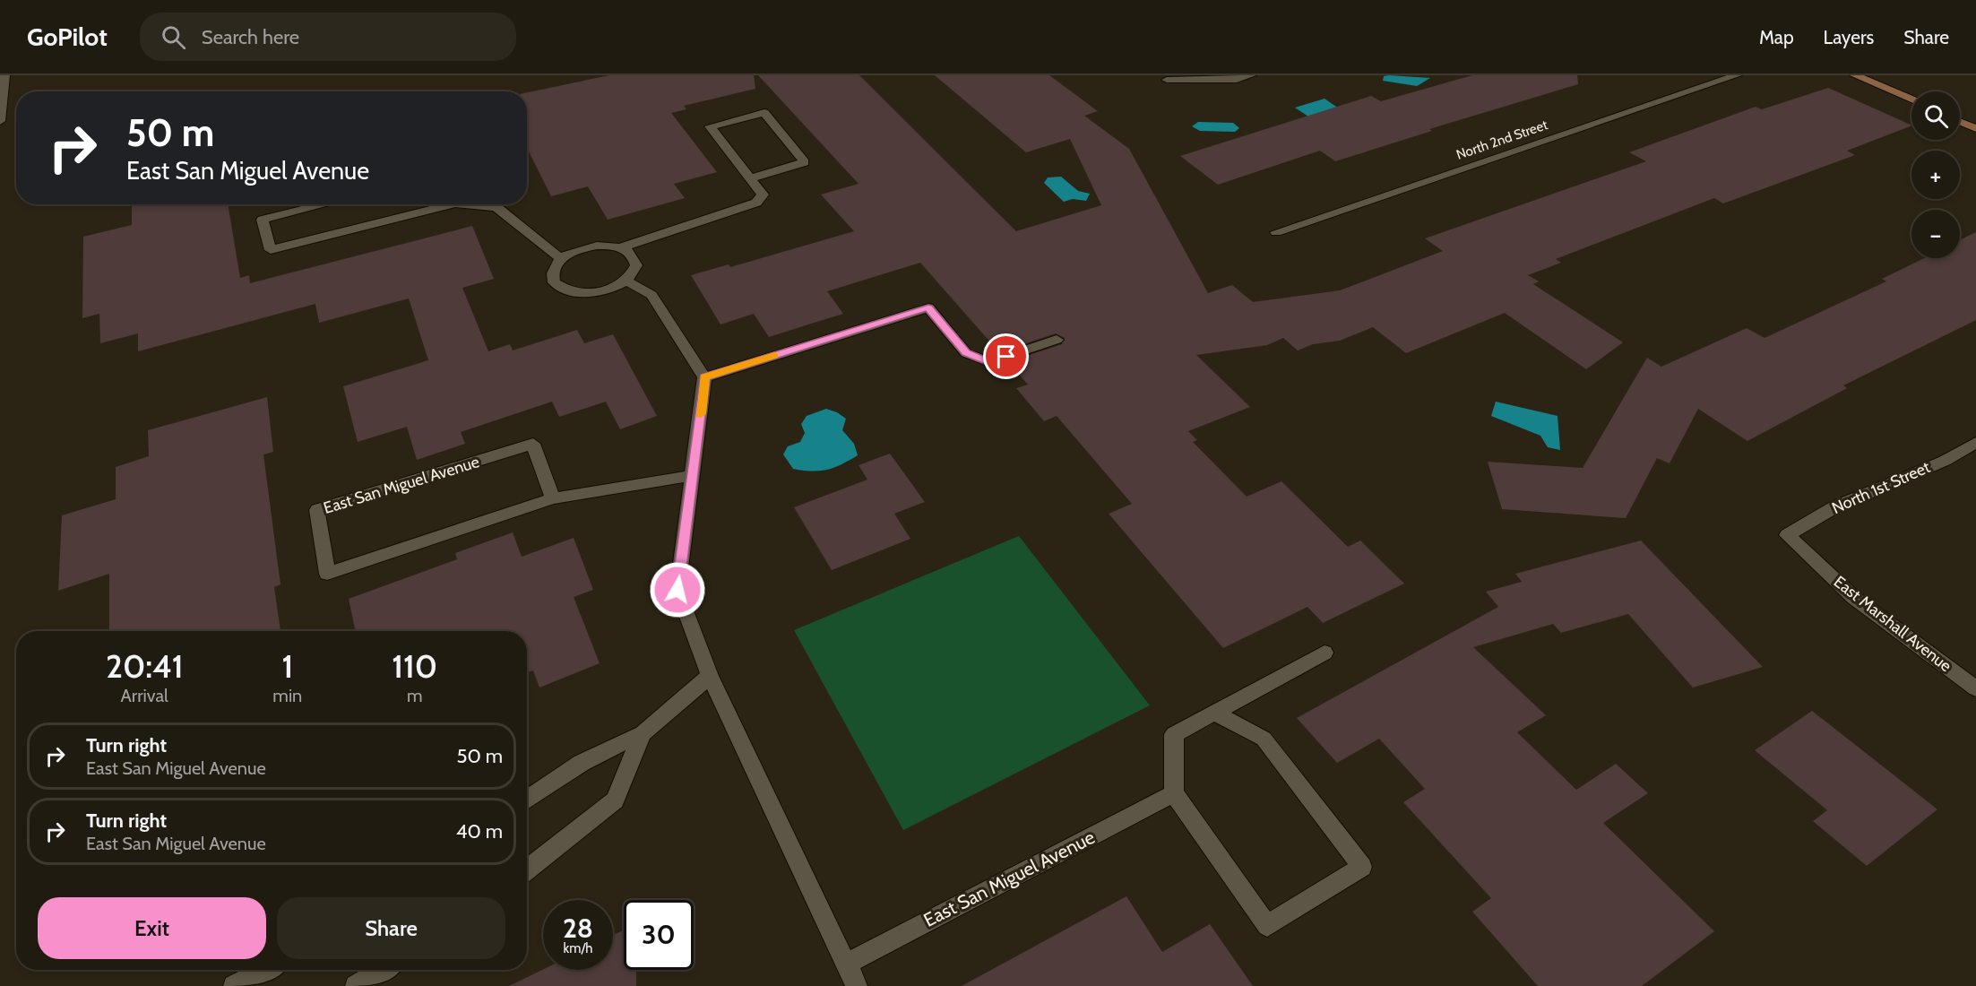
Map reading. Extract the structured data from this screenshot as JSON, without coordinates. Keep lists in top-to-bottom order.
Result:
{
  "streets": {
    "street": [
      "North 2nd Street",
      "East San Miguel Avenue",
      "North 1st Street",
      "East Marshall Avenue"
    ]
  },
  "crossings": [
    ["North 1st Street", "East Marshall Avenue"]
  ],
  "page": {
    "header": "GoPilot",
    "search": "Search here",
    "nav": ["Map", "Layers", "Share"],
    "map_buttons": ["+", "−"],
    "turn": ["50 m", "East San Miguel Avenue"],
    "eta": [
      "20:41",
      "Arrival",
      "1",
      "min",
      "110",
      "m"
    ],
    "list": [
      {
        "name": "Turn right",
        "note": "East San Miguel Avenue",
        "value": "50 m"
      },
      {
        "name": "Turn right",
        "note": "East San Miguel Avenue",
        "value": "40 m"
      }
    ],
    "buttons": ["Exit", "Share"],
    "speed": "28 km/h",
    "limit": "30"
  }
}
